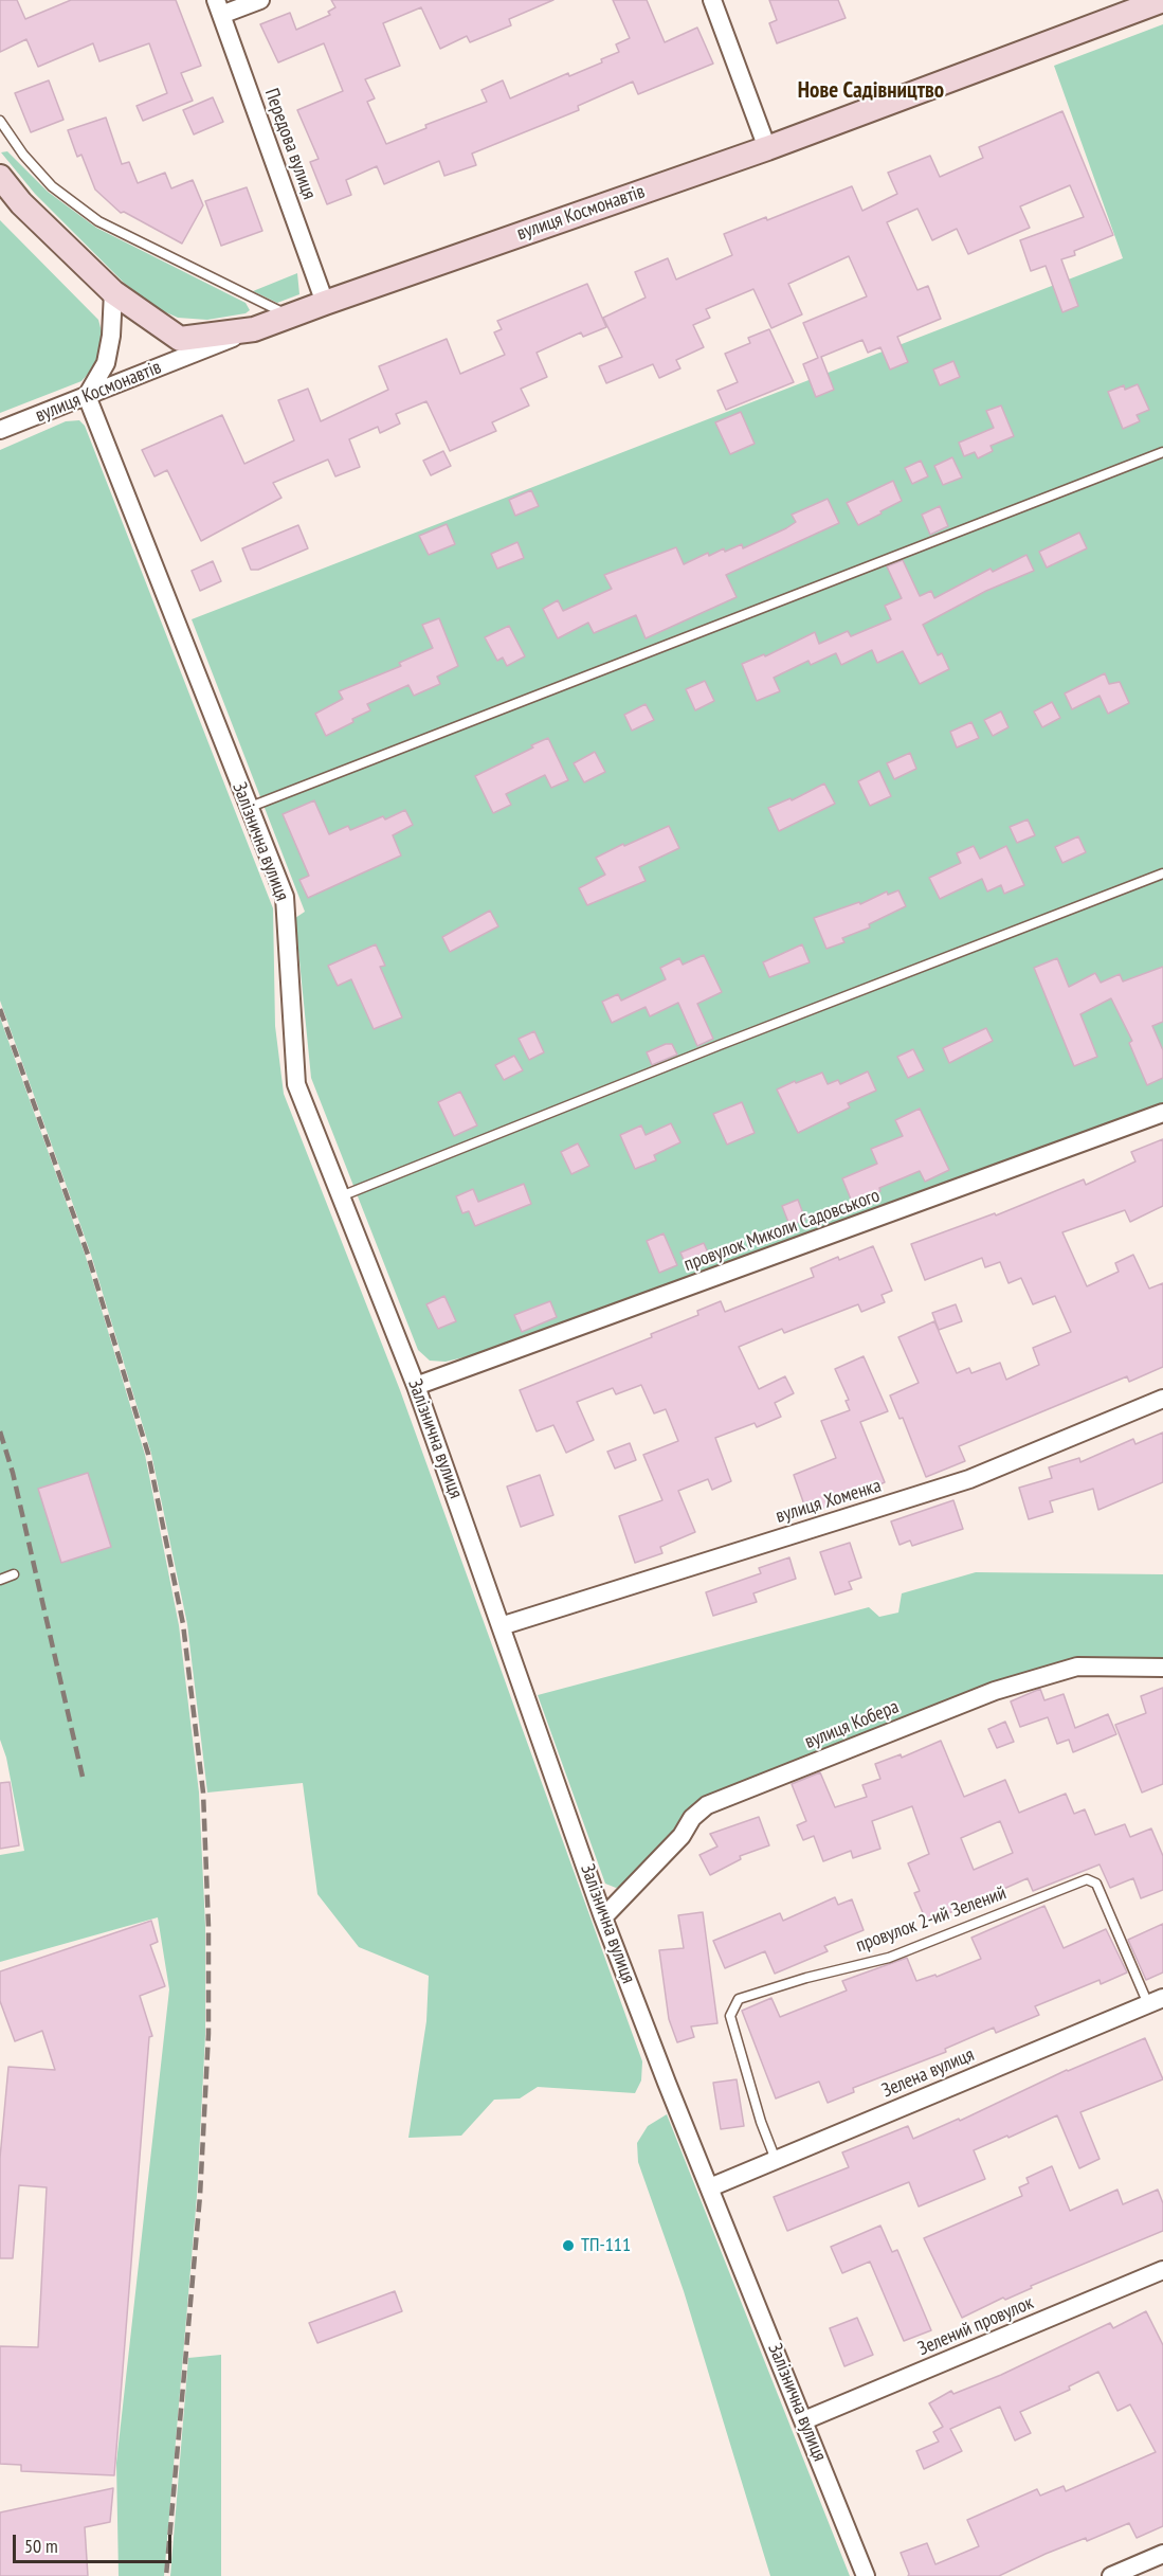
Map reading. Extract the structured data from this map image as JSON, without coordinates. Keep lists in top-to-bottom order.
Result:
{
  "streets": {
    "street": [
      "Передова вулиця",
      "вулиця Космонавтів",
      "Залізнична вулиця",
      "провулок Миколи Садовського",
      "вулиця Хоменка",
      "вулиця Кобера",
      "Зелена вулиця",
      "Зелений провулок"
    ],
    "lane": ["провулок 2-ий Зелений"]
  },
  "crossings": [
    ["Передова вулиця", "вулиця Космонавтів"],
    ["вулиця Космонавтів", "Залізнична вулиця"],
    ["Залізнична вулиця", "провулок Миколи Садовського"],
    ["Залізнична вулиця", "вулиця Хоменка"],
    ["Залізнична вулиця", "вулиця Кобера"],
    ["Залізнична вулиця", "Зелена вулиця"],
    ["Залізнична вулиця", "Зелений провулок"],
    ["провулок 2-ий Зелений", "Зелена вулиця"]
  ],
  "districts": ["Нове Садівництво"],
  "places": ["ТП-111"],
  "scale_bar": "50 m"
}
